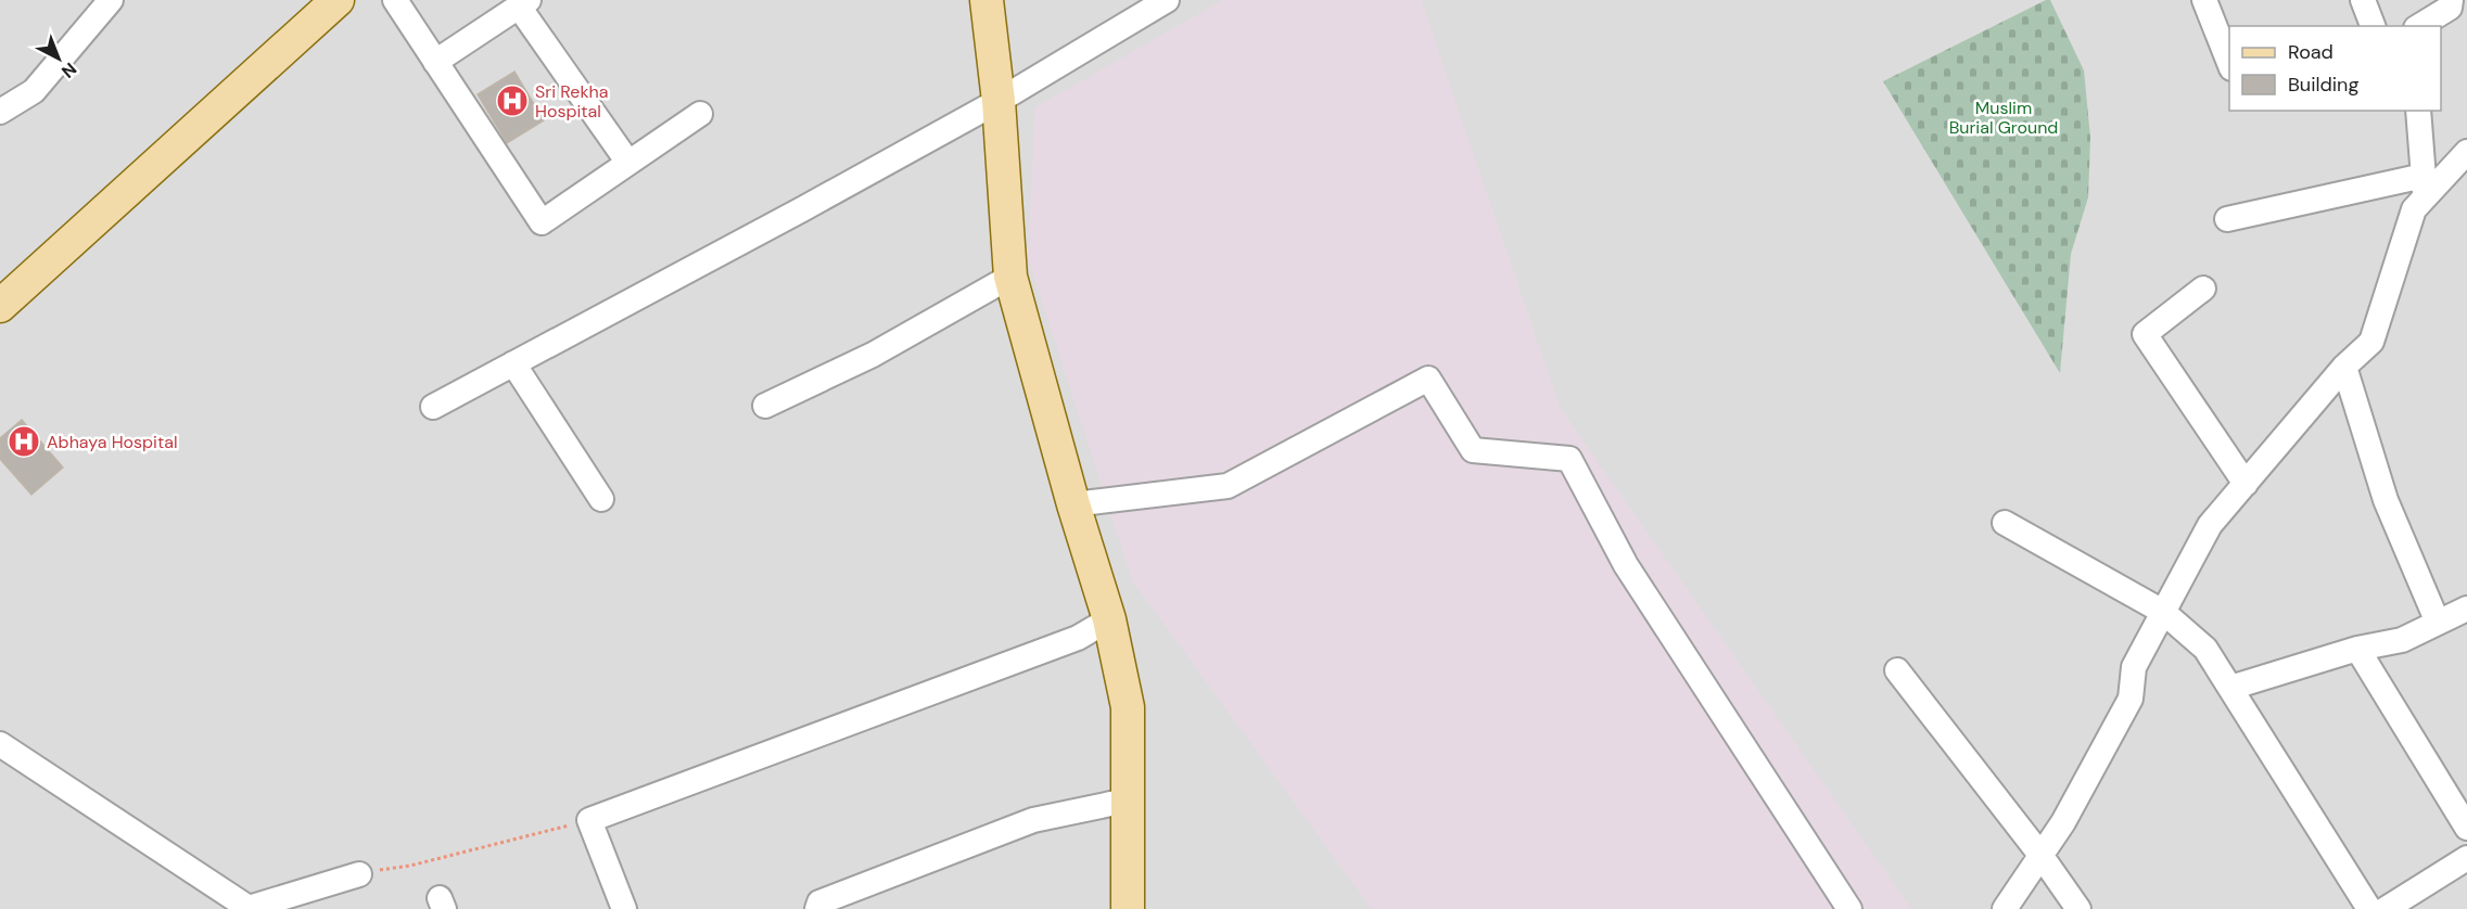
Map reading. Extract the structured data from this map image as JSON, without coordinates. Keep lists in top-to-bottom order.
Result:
{
  "parks": ["Muslim Burial Ground"],
  "places": {
    "hospital": ["Sri Rekha Hospital", "Abhaya Hospital"]
  },
  "legend": ["Road", "Building"],
  "north": "bottom right"
}
